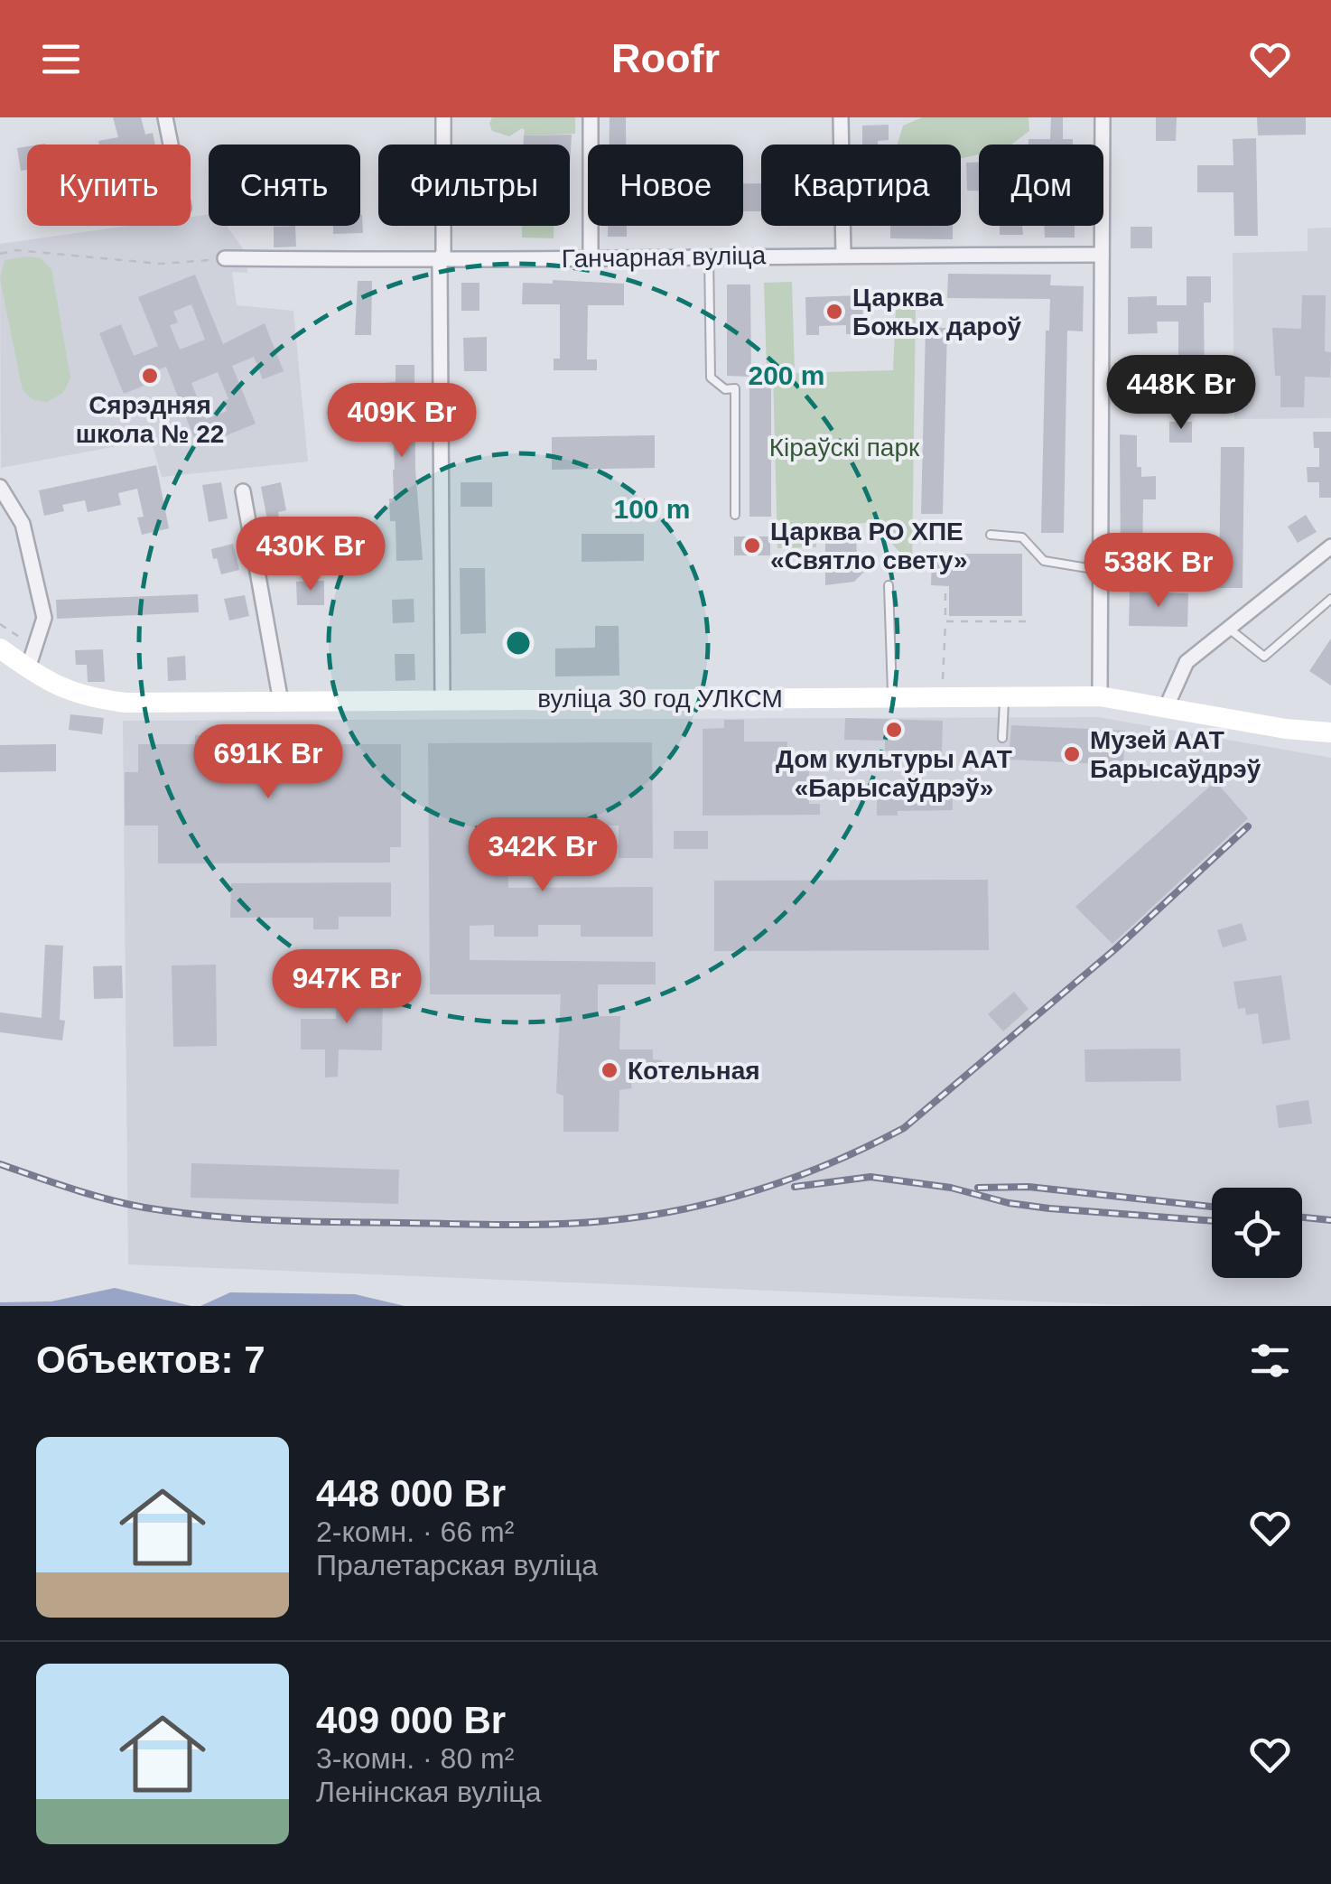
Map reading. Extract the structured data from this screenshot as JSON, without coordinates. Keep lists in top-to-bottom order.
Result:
{
  "streets": {
    "main road": ["вуліца 30 год УЛКСМ"],
    "street": ["Ганчарная вуліца"]
  },
  "parks": ["Кіраўскі парк"],
  "places": [
    "Царква Божых дароў",
    "Сярэдняя школа № 22",
    "Царква РО ХПЕ «Святло свету»",
    "Дом культуры ААТ «Барысаўдрэў»",
    "Музей ААТ Барысаўдрэў",
    "Котельная"
  ],
  "page": {
    "header": "Roofr",
    "chip": [
      "Купить",
      "Снять",
      "Фильтры",
      "Новое",
      "Квартира",
      "Дом"
    ],
    "price": [
      "448K Br",
      "409K Br",
      "430K Br",
      "538K Br",
      "691K Br",
      "342K Br",
      "947K Br"
    ],
    "heading": "Объектов: 7",
    "list": [
      {
        "name": "448 000 Br",
        "note": "2-комн. · 66 m² · Пралетарская вуліца"
      },
      {
        "name": "409 000 Br",
        "note": "3-комн. · 80 m² · Ленінская вуліца"
      }
    ]
  },
  "rings": ["200 m", "100 m"]
}
